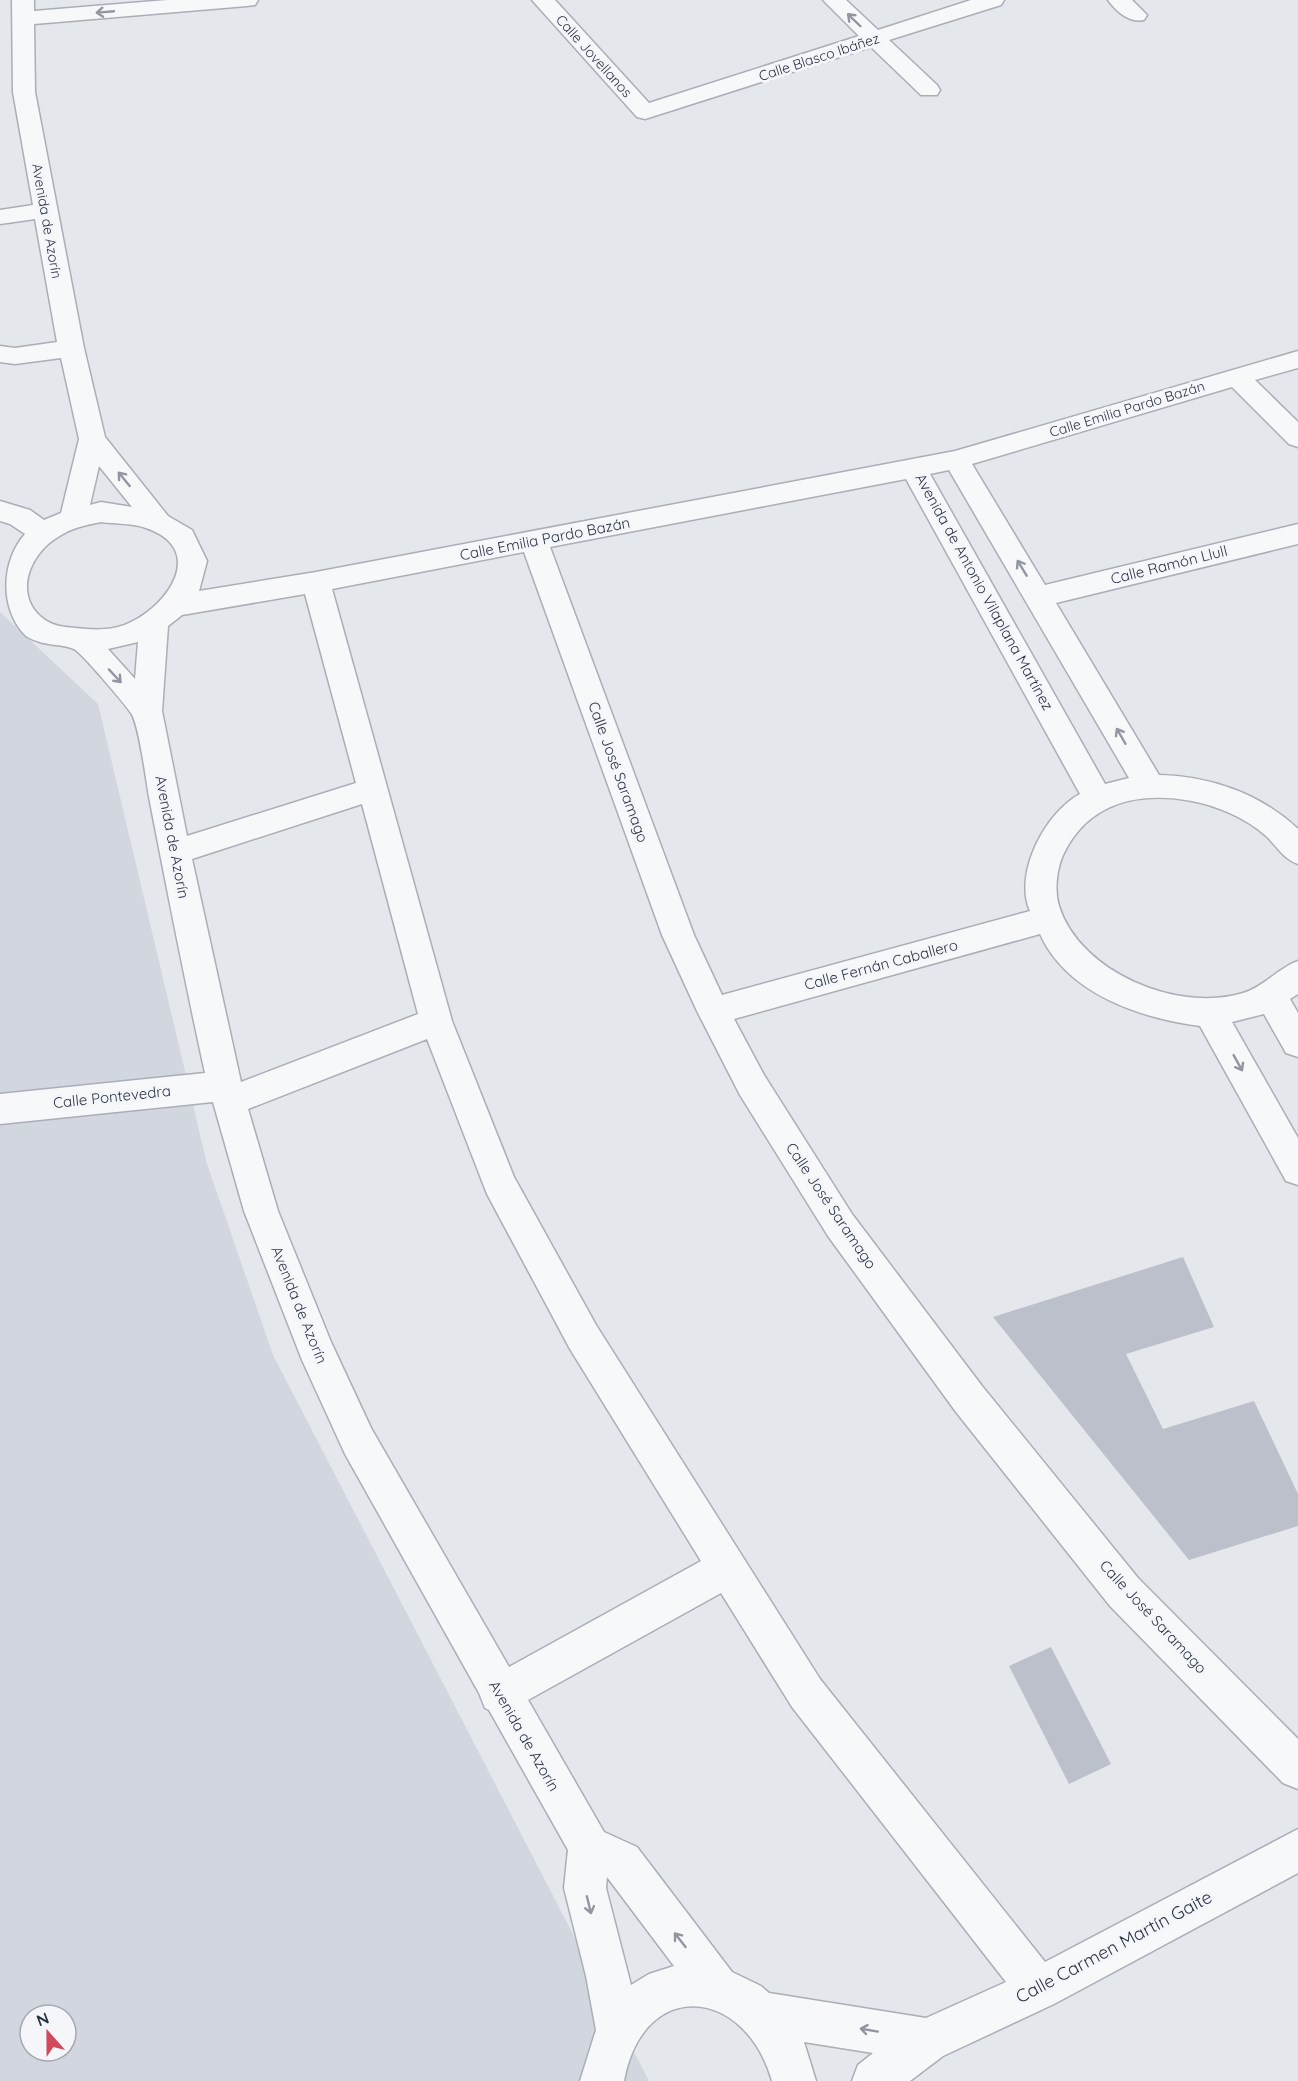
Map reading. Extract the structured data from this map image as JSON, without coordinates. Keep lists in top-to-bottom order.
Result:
{
  "streets": {
    "street": [
      "Calle Jovellanos",
      "Calle Blasco Ibáñez",
      "Avenida de Azorín",
      "Calle Emilia Pardo Bazán",
      "Calle Ramón Llull",
      "Avenida de Antonio Vilaplana Martínez",
      "Calle José Saramago",
      "Calle Fernán Caballero",
      "Calle Pontevedra",
      "Calle Carmen Martín Gaite"
    ]
  },
  "crossings": [
    ["Calle Jovellanos", "Calle Blasco Ibáñez"],
    ["Avenida de Azorín", "Calle Pontevedra"],
    ["Calle Emilia Pardo Bazán", "Avenida de Antonio Vilaplana Martínez"],
    ["Calle Emilia Pardo Bazán", "Calle José Saramago"],
    ["Calle José Saramago", "Calle Fernán Caballero"]
  ],
  "north": "top"
}
